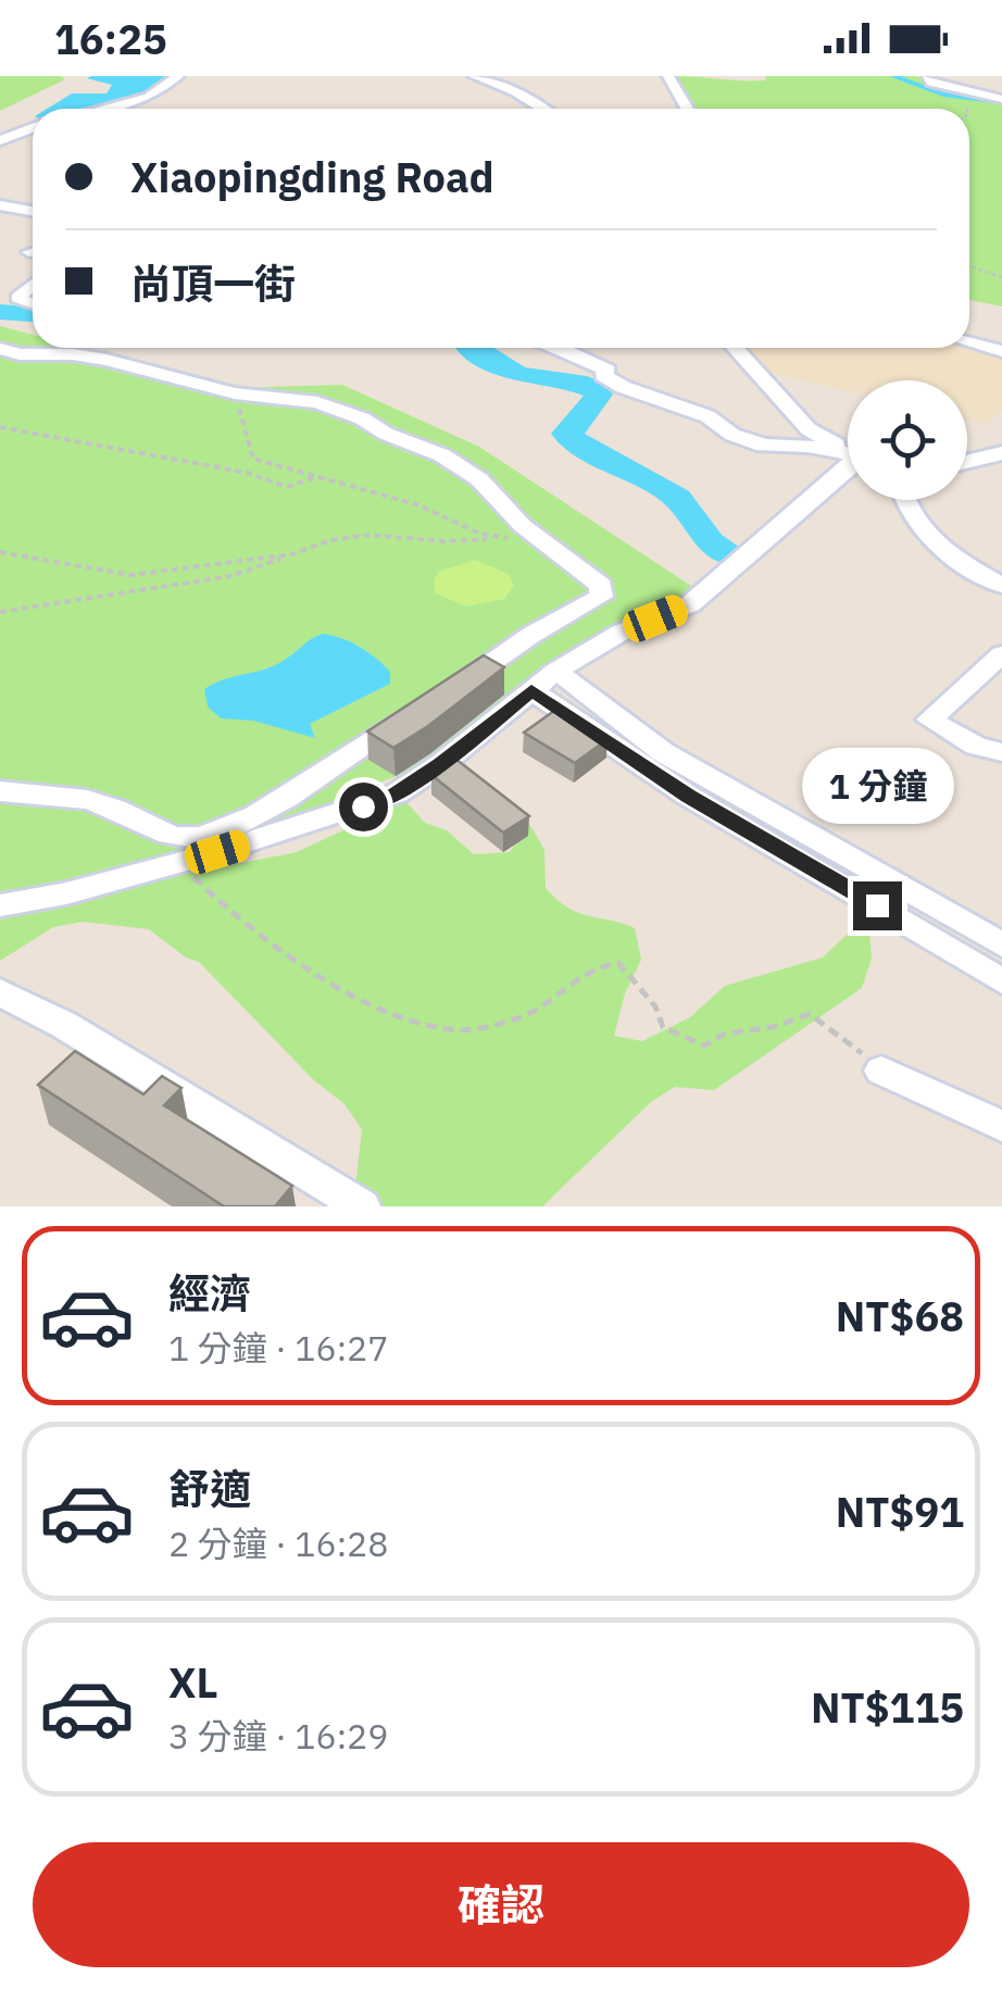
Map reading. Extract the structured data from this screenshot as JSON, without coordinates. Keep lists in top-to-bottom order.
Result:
{
  "page": {
    "status": "16:25",
    "banner": ["Xiaopingding Road", "尚頂一街"],
    "bubble": "1 分鐘",
    "list": [
      {
        "name": "經濟",
        "note": "1 分鐘 · 16:27",
        "value": "NT$68"
      },
      {
        "name": "舒適",
        "note": "2 分鐘 · 16:28",
        "value": "NT$91"
      },
      {
        "name": "XL",
        "note": "3 分鐘 · 16:29",
        "value": "NT$115"
      }
    ],
    "buttons": "確認"
  }
}
